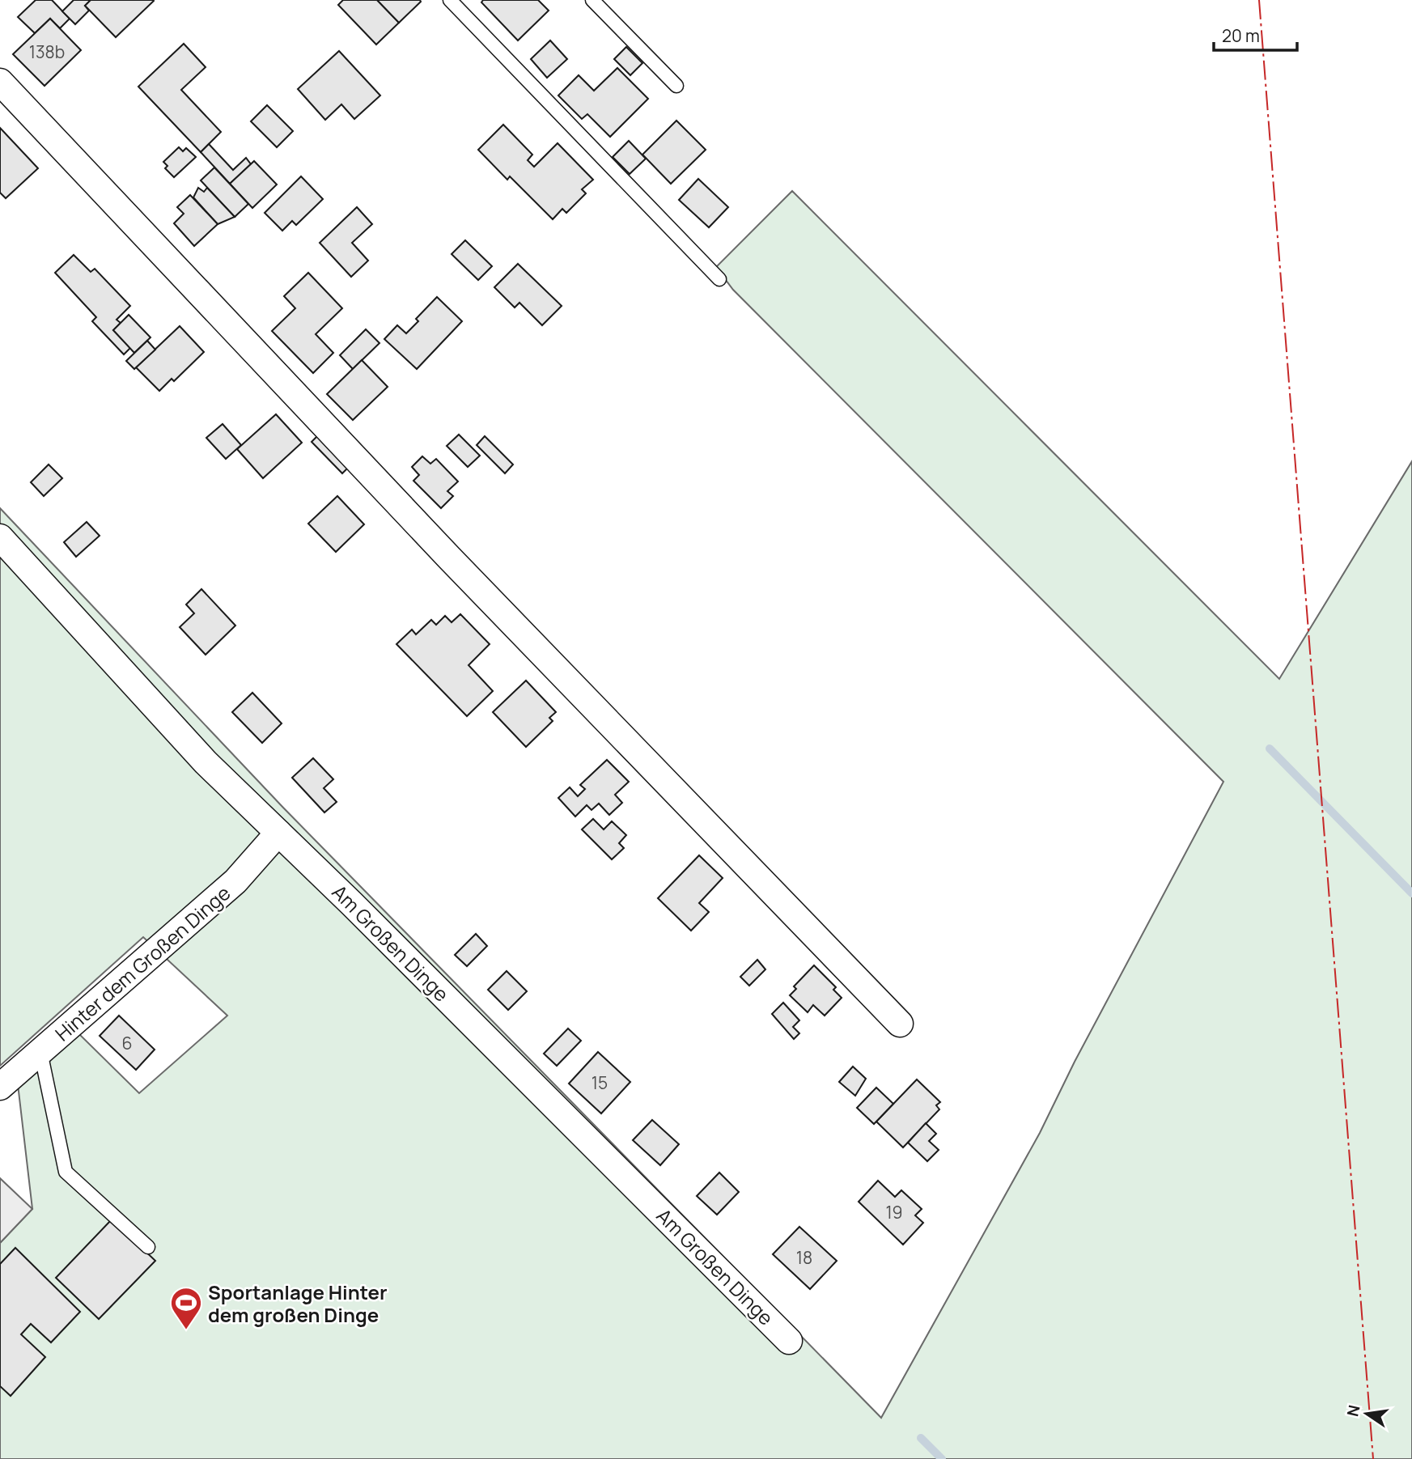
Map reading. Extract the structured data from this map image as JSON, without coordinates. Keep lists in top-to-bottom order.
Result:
{
  "streets": {
    "street": ["Am Großen Dinge", "Hinter dem Großen Dinge"]
  },
  "crossings": [
    ["Am Großen Dinge", "Hinter dem Großen Dinge"]
  ],
  "places": {
    "sports": ["Sportanlage Hinter dem großen Dinge"]
  },
  "house_numbers": [
    "138b",
    "6",
    "15",
    "19",
    "18"
  ],
  "scale_bar": "20 m",
  "north": "left"
}
